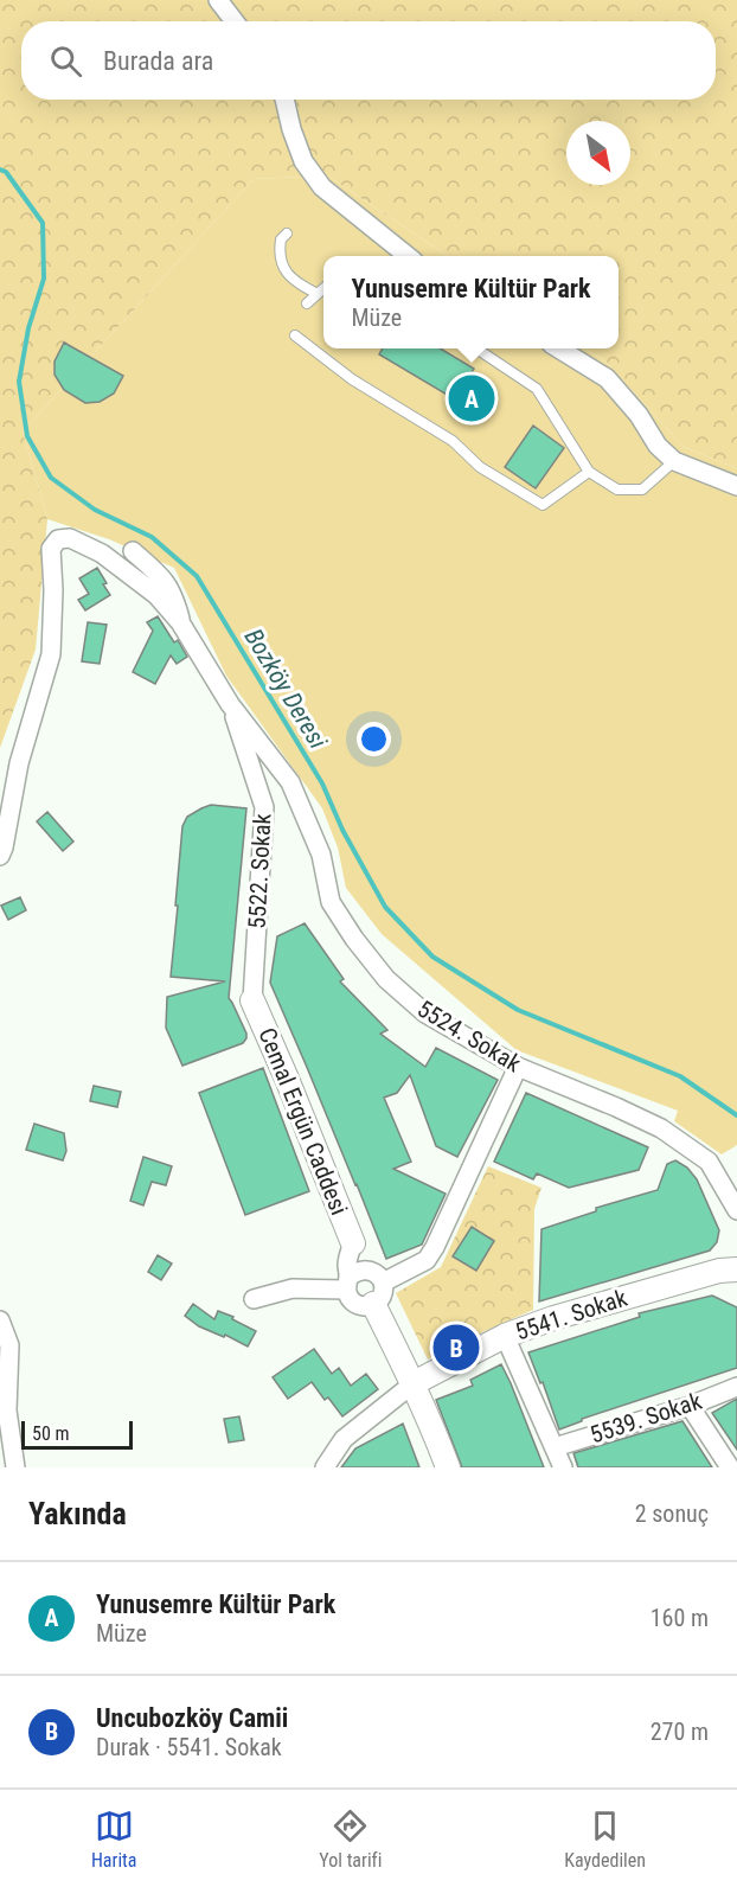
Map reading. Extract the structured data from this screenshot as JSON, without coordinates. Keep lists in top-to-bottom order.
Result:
{
  "streets": {
    "street": [
      "5522. Sokak",
      "5524. Sokak",
      "Cemal Ergün Caddesi",
      "5541. Sokak",
      "5539. Sokak"
    ]
  },
  "crossings": [
    ["5522. Sokak", "5524. Sokak"],
    ["5522. Sokak", "Cemal Ergün Caddesi"]
  ],
  "water": ["Bozköy Deresi"],
  "scale_bar": "50 m",
  "north": "bottom right",
  "page": {
    "search": "Burada ara",
    "popup": ["Yunusemre Kültür Park", "Müze"],
    "pins": ["A", "B"],
    "scale": "50 m",
    "heading": ["Yakında", "2 sonuç"],
    "list": [
      {
        "mark": "A",
        "name": "Yunusemre Kültür Park",
        "note": "Müze",
        "value": "160 m"
      },
      {
        "mark": "B",
        "name": "Uncubozköy Camii",
        "note": "Durak · 5541. Sokak",
        "value": "270 m"
      }
    ],
    "nav": ["Harita", "Yol tarifi", "Kaydedilen"]
  }
}
